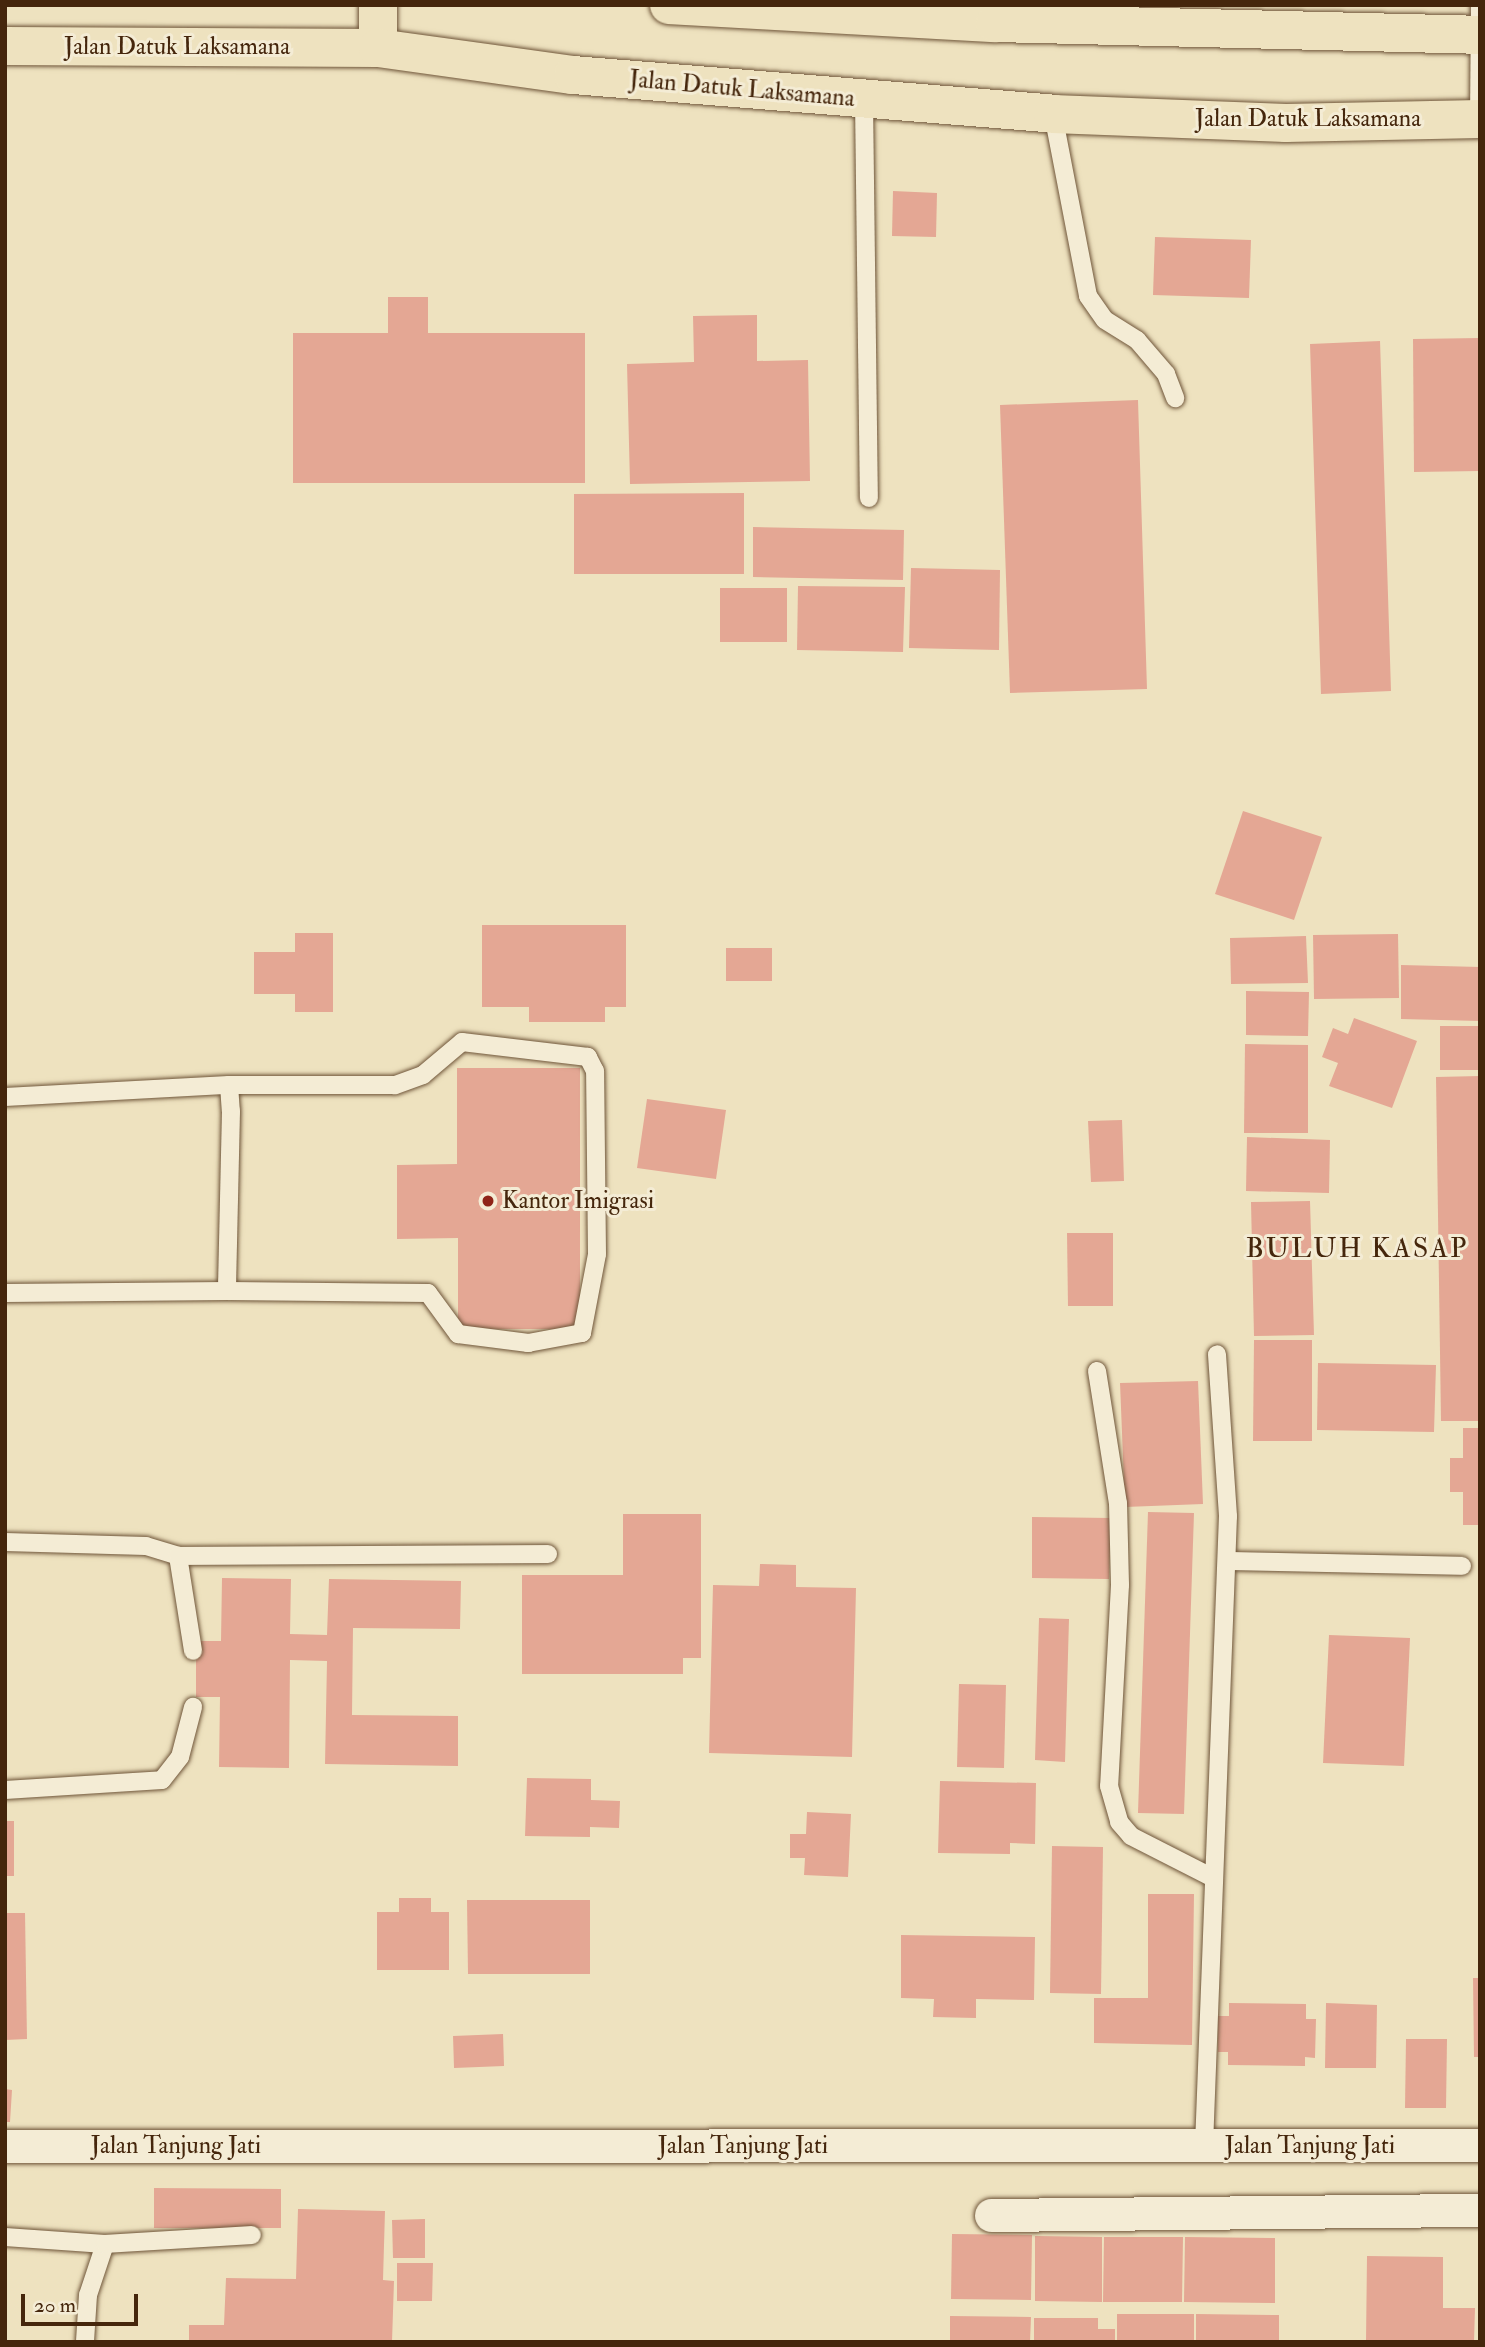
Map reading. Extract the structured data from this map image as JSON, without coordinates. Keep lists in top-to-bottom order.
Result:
{
  "streets": {
    "highway": ["Jalan Datuk Laksamana"],
    "street": ["Jalan Tanjung Jati"]
  },
  "districts": ["BULUH KASAP"],
  "places": ["Kantor Imigrasi"],
  "scale_bar": "20 m"
}
